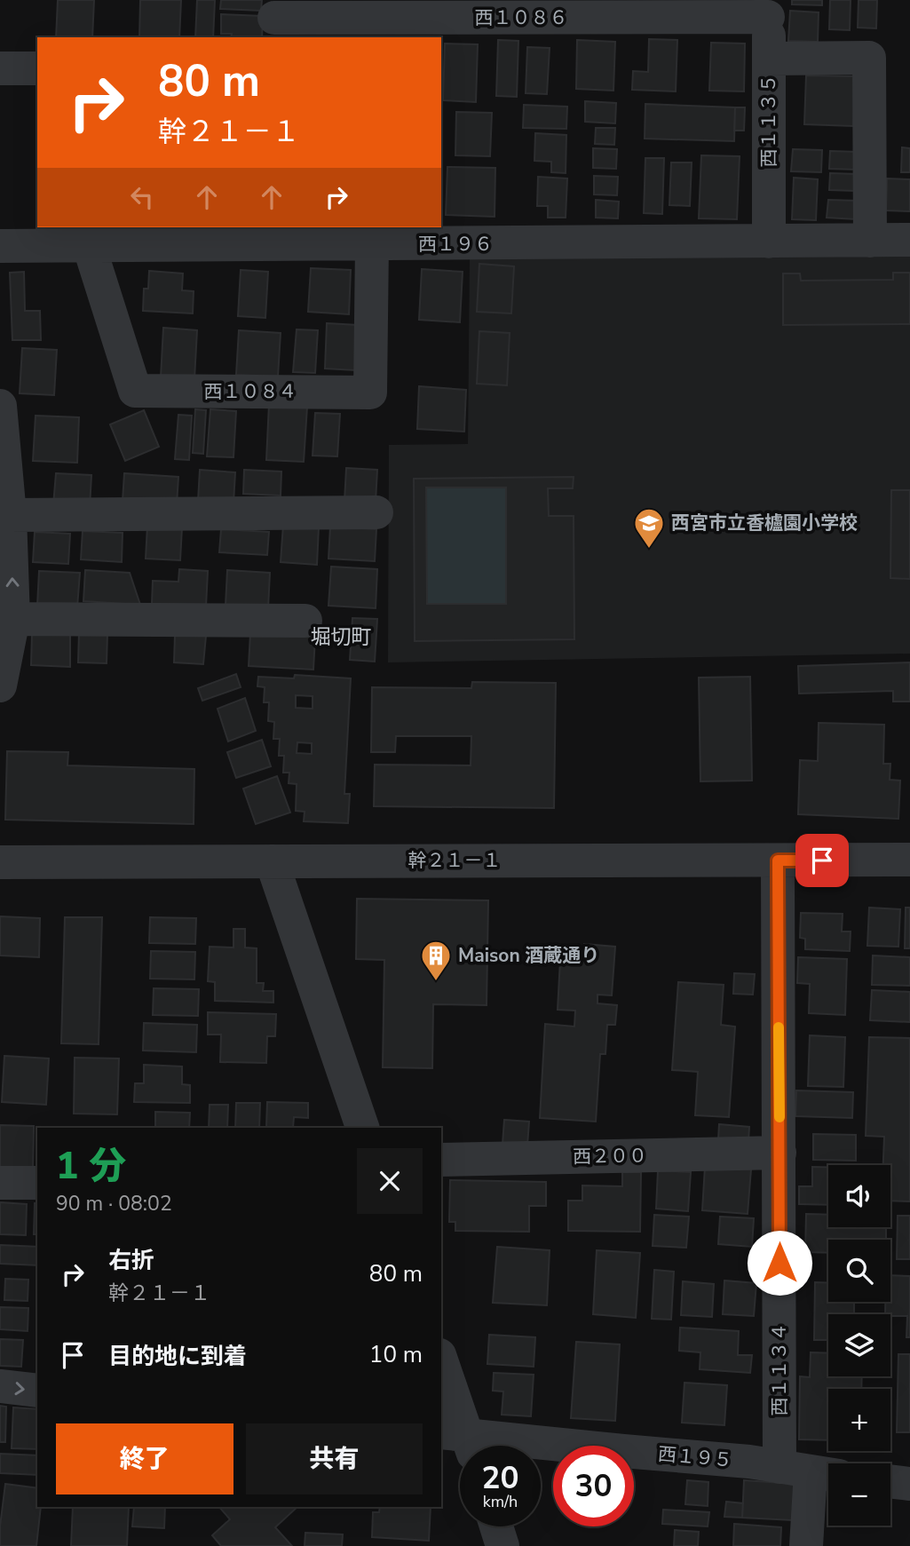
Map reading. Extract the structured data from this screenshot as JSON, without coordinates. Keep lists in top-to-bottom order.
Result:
{
  "streets": {
    "street": [
      "西１０８６",
      "西１１３５",
      "西１９６",
      "西１０８４",
      "幹２１－１",
      "西２００",
      "西１１３４",
      "西１９５"
    ]
  },
  "crossings": [
    ["西１０８６", "西１１３５"],
    ["西１１３５", "西１９６"],
    ["西１９６", "西１０８４"],
    ["幹２１－１", "西１１３４"],
    ["西２００", "西１１３４"],
    ["西１１３４", "西１９５"]
  ],
  "districts": ["堀切町"],
  "places": {
    "school or university": ["西宮市立香櫨園小学校"],
    "building": ["Maison 酒蔵通り"]
  },
  "page": {
    "turn": ["80 m", "幹２１－１"],
    "heading": ["1 分", "90 m · 08:02"],
    "map_buttons": ["+", "−"],
    "list": [
      {
        "name": "右折",
        "note": "幹２１－１",
        "value": "80 m"
      },
      {
        "name": "目的地に到着",
        "value": "10 m"
      }
    ],
    "buttons": ["終了", "共有"],
    "speed": "20 km/h",
    "limit": "30"
  }
}
